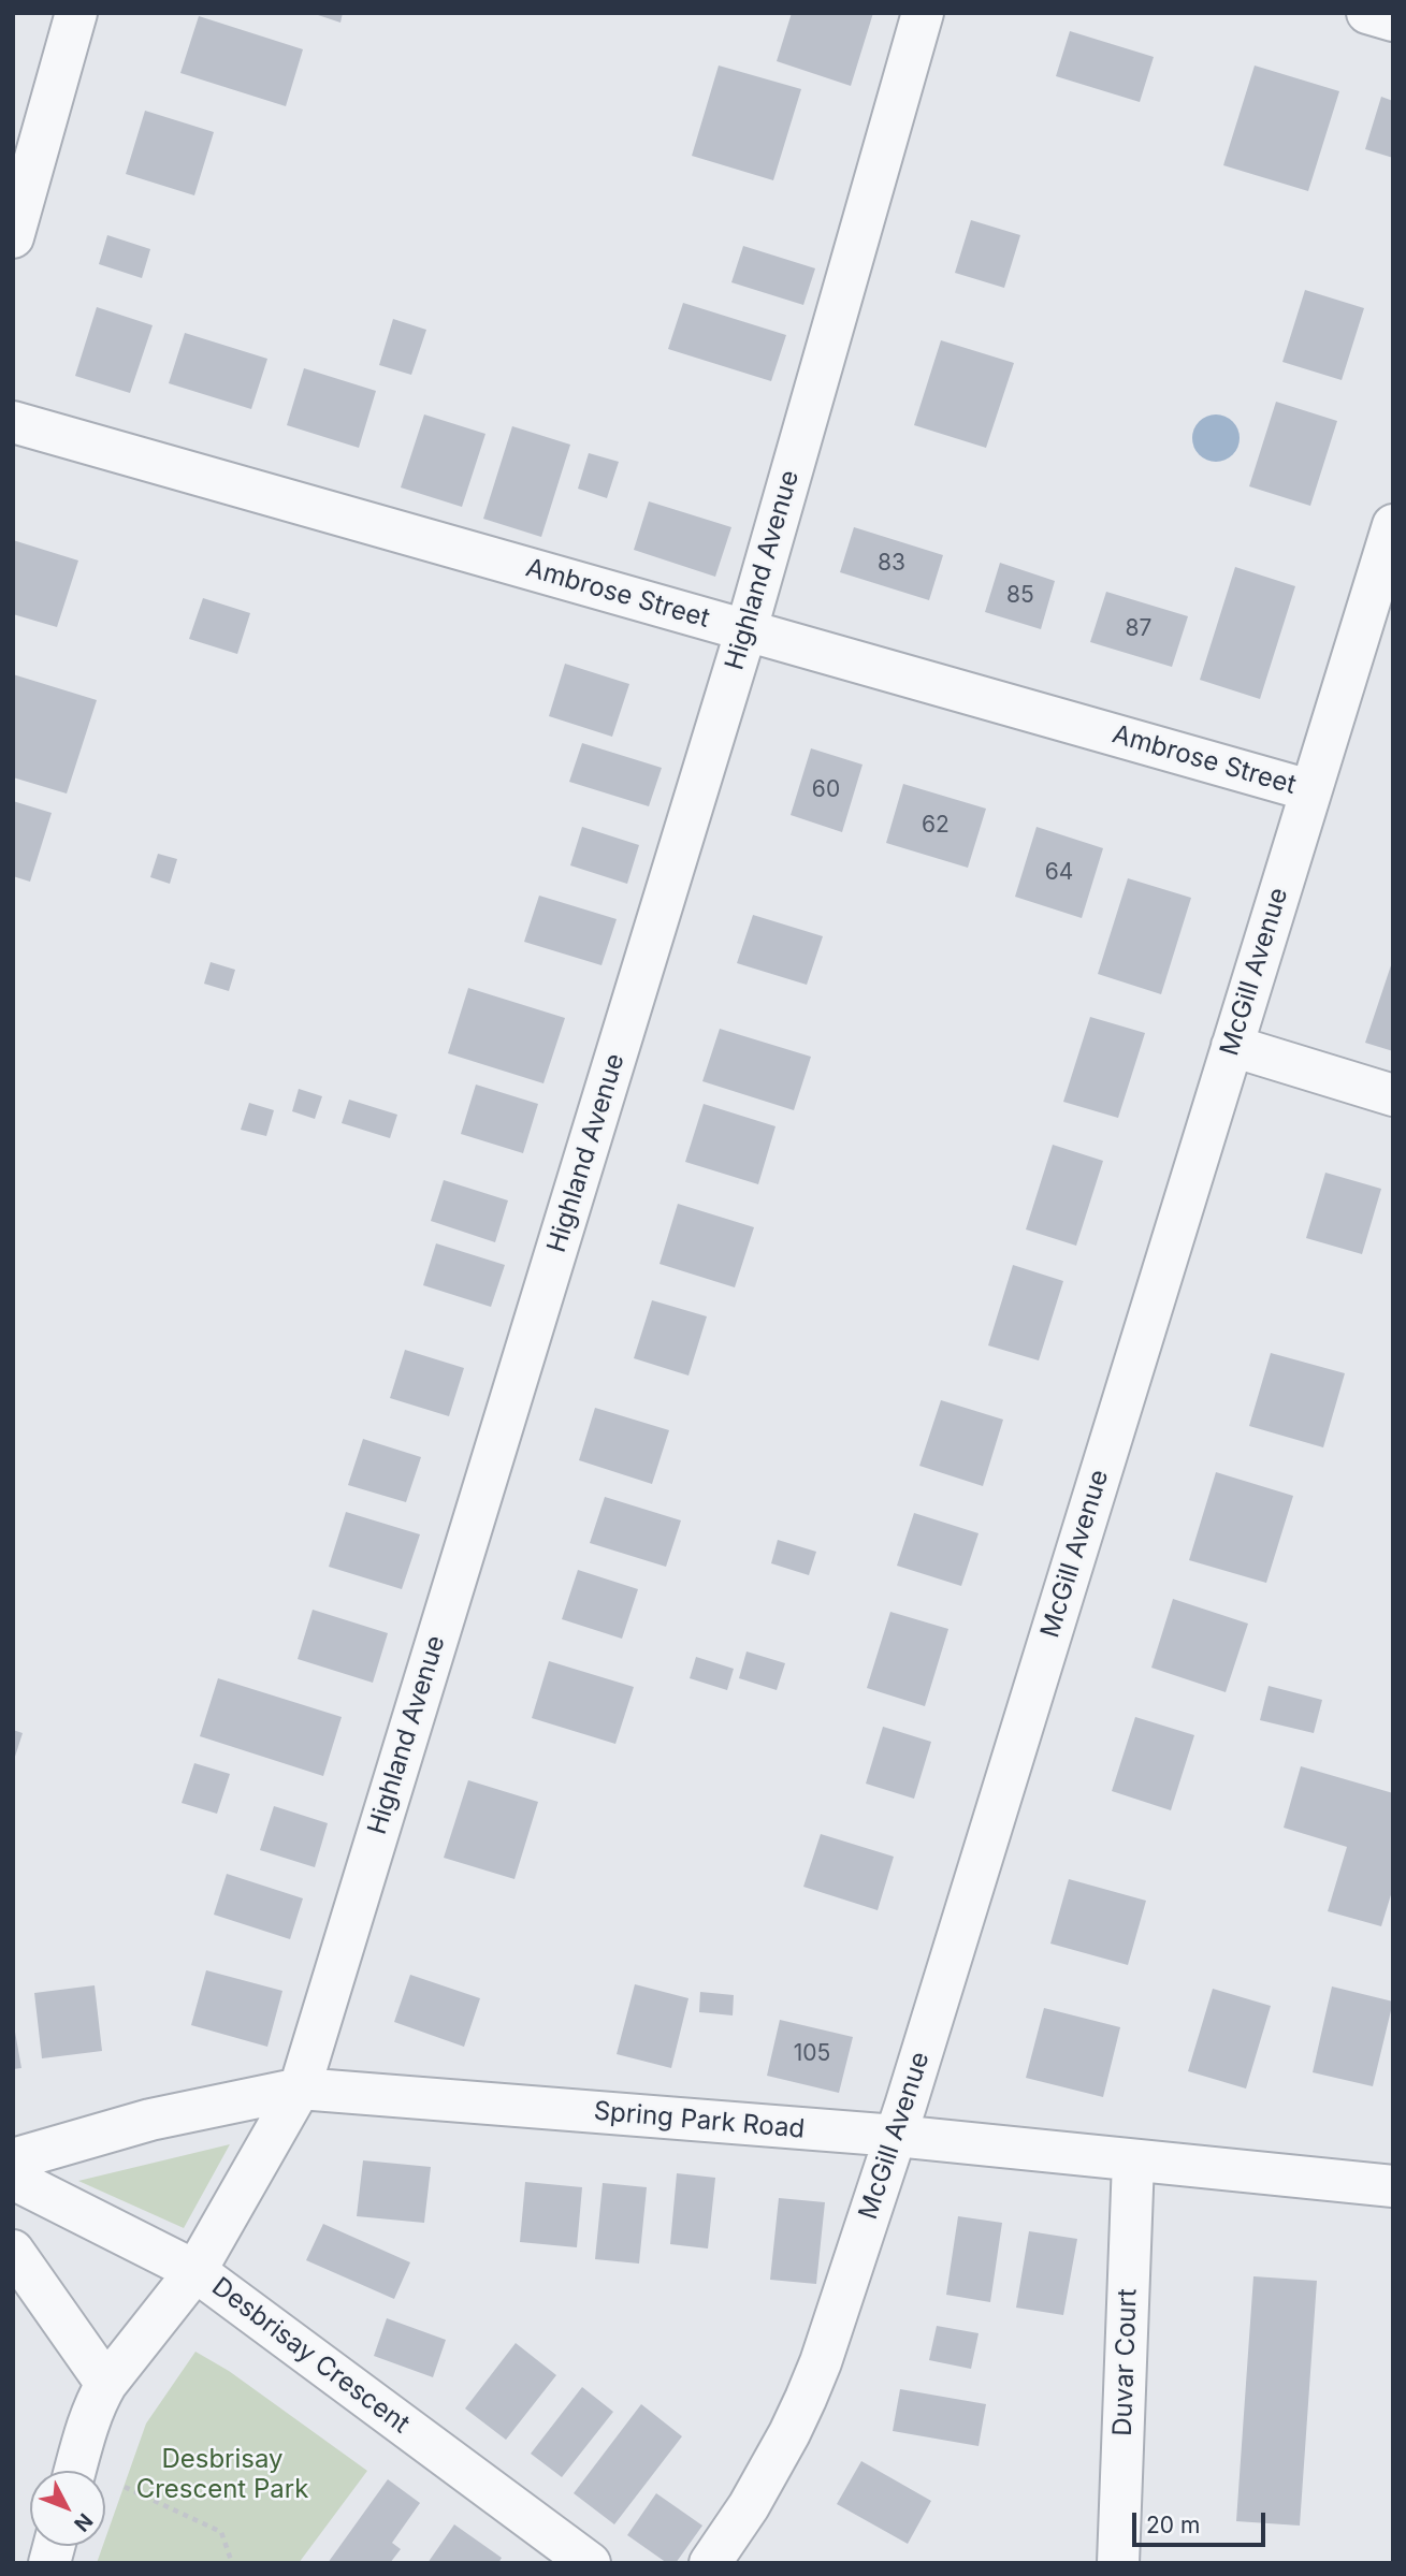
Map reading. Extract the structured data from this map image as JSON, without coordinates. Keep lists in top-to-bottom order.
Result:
{
  "streets": {
    "street": [
      "Highland Avenue",
      "Ambrose Street",
      "McGill Avenue",
      "Spring Park Road",
      "Desbrisay Crescent",
      "Duvar Court"
    ]
  },
  "crossings": [
    ["Highland Avenue", "Ambrose Street"],
    ["Highland Avenue", "Spring Park Road"],
    ["Highland Avenue", "Desbrisay Crescent"],
    ["Ambrose Street", "McGill Avenue"],
    ["McGill Avenue", "Spring Park Road"],
    ["Spring Park Road", "Duvar Court"]
  ],
  "parks": ["Desbrisay Crescent Park"],
  "house_numbers": [
    "83",
    "85",
    "87",
    "60",
    "62",
    "64",
    "105"
  ],
  "scale_bar": "20 m",
  "north": "bottom right"
}
